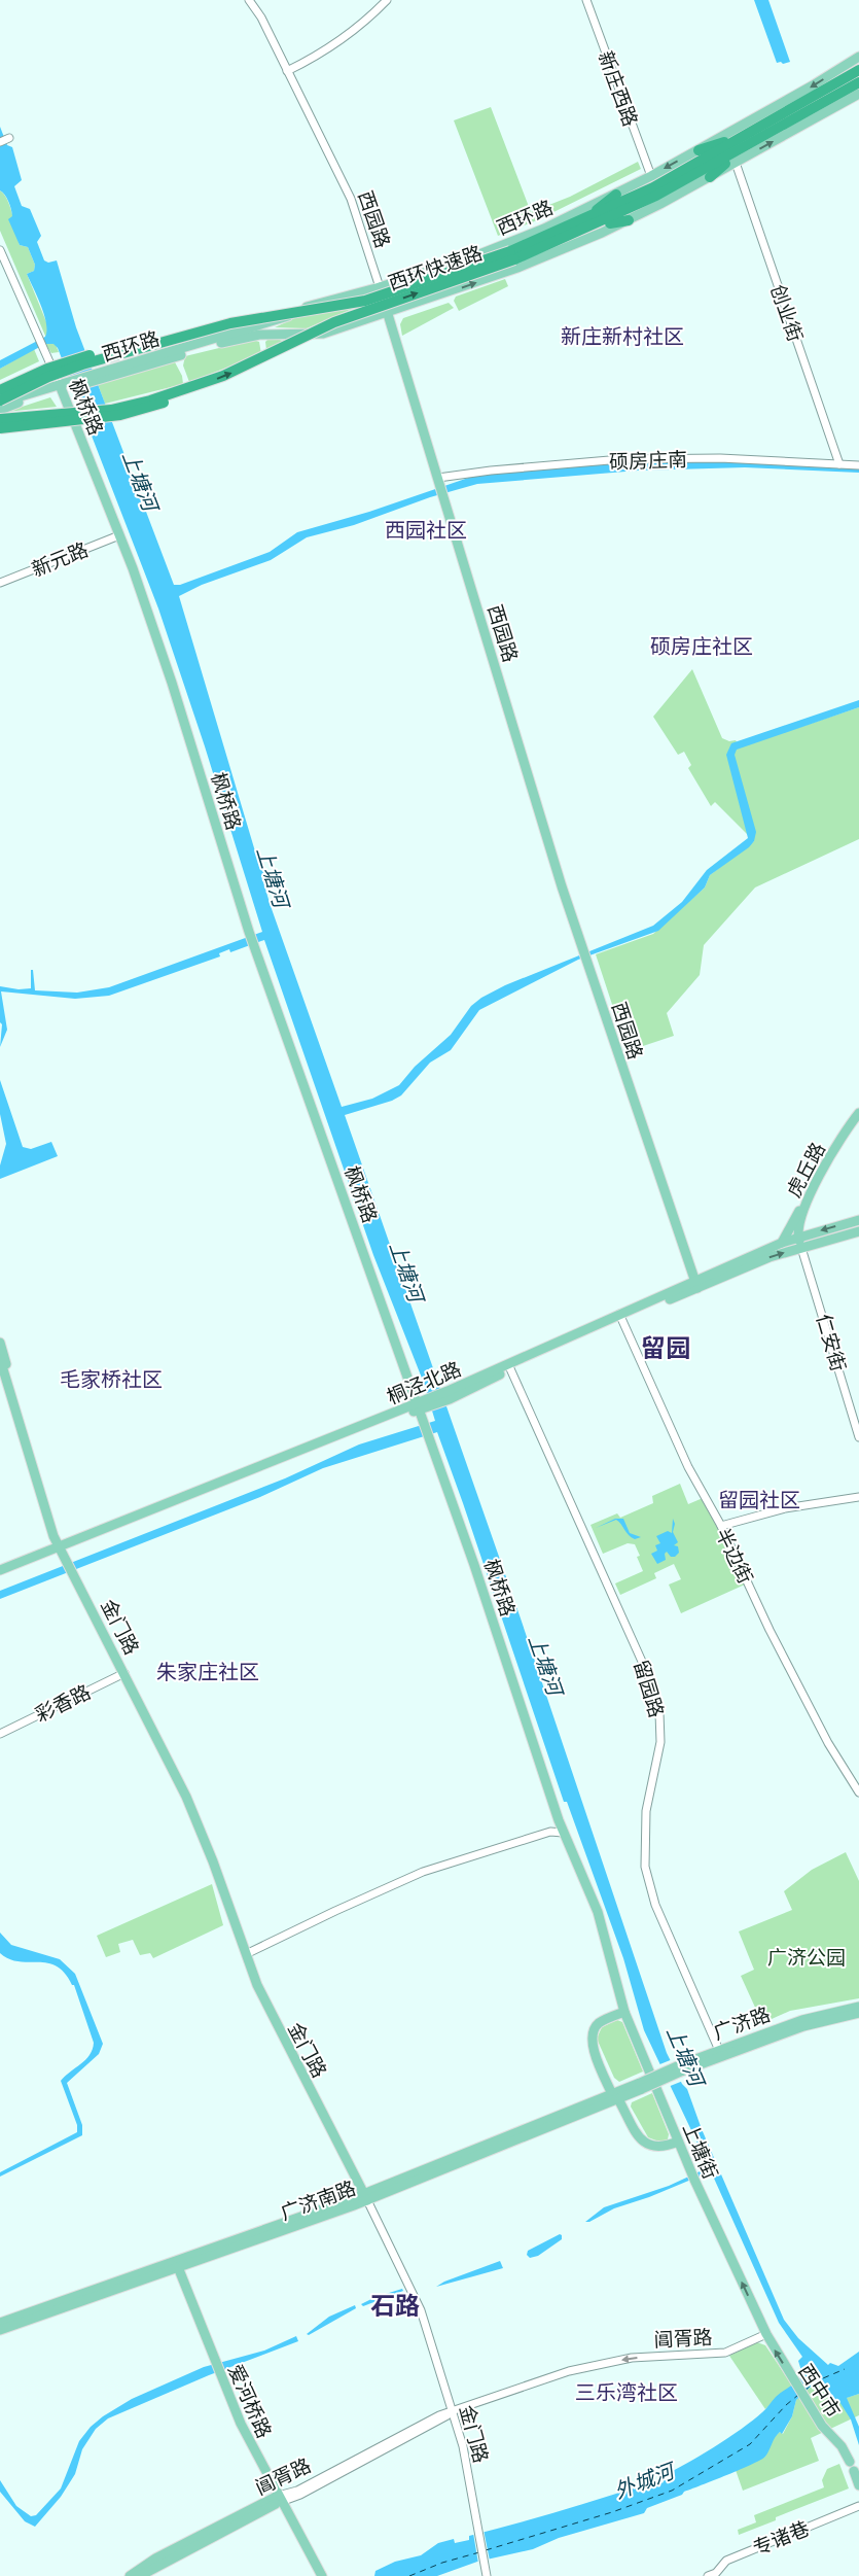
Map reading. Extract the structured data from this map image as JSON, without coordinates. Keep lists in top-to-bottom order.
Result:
{
  "streets": {
    "highway": ["西环快速路"],
    "main road": [
      "西环路",
      "西园路",
      "枫桥路",
      "虎丘路",
      "桐泾北路",
      "金门路",
      "广济路",
      "上塘街",
      "广济南路",
      "阊胥路",
      "西中市",
      "爱河桥路"
    ],
    "street": [
      "新庄西路",
      "创业街",
      "硕房庄南",
      "新元路",
      "仁安街",
      "半边街",
      "留园路",
      "彩香路",
      "专诸巷"
    ]
  },
  "crossings": [
    ["新庄西路", "西环路"],
    ["西环路", "西园路"],
    ["西环路", "西环快速路"],
    ["西环路", "创业街"],
    ["西环路", "枫桥路"],
    ["西园路", "硕房庄南"],
    ["西园路", "桐泾北路"],
    ["创业街", "硕房庄南"],
    ["枫桥路", "新元路"],
    ["枫桥路", "桐泾北路"],
    ["枫桥路", "上塘街"],
    ["虎丘路", "仁安街"],
    ["虎丘路", "桐泾北路"],
    ["仁安街", "桐泾北路"],
    ["桐泾北路", "半边街"],
    ["桐泾北路", "金门路"],
    ["桐泾北路", "留园路"],
    ["金门路", "彩香路"],
    ["金门路", "广济南路"],
    ["金门路", "阊胥路"],
    ["留园路", "广济路"],
    ["广济路", "广济南路"],
    ["上塘街", "阊胥路"],
    ["上塘街", "西中市"],
    ["广济南路", "爱河桥路"],
    ["阊胥路", "西中市"],
    ["阊胥路", "爱河桥路"]
  ],
  "one_way": ["上塘街", "阊胥路", "西中市"],
  "districts": [
    "新庄新村社区",
    "西园社区",
    "硕房庄社区",
    "留园",
    "毛家桥社区",
    "留园社区",
    "朱家庄社区",
    "石路",
    "三乐湾社区"
  ],
  "water": ["上塘河", "外城河"],
  "parks": ["广济公园"]
}
